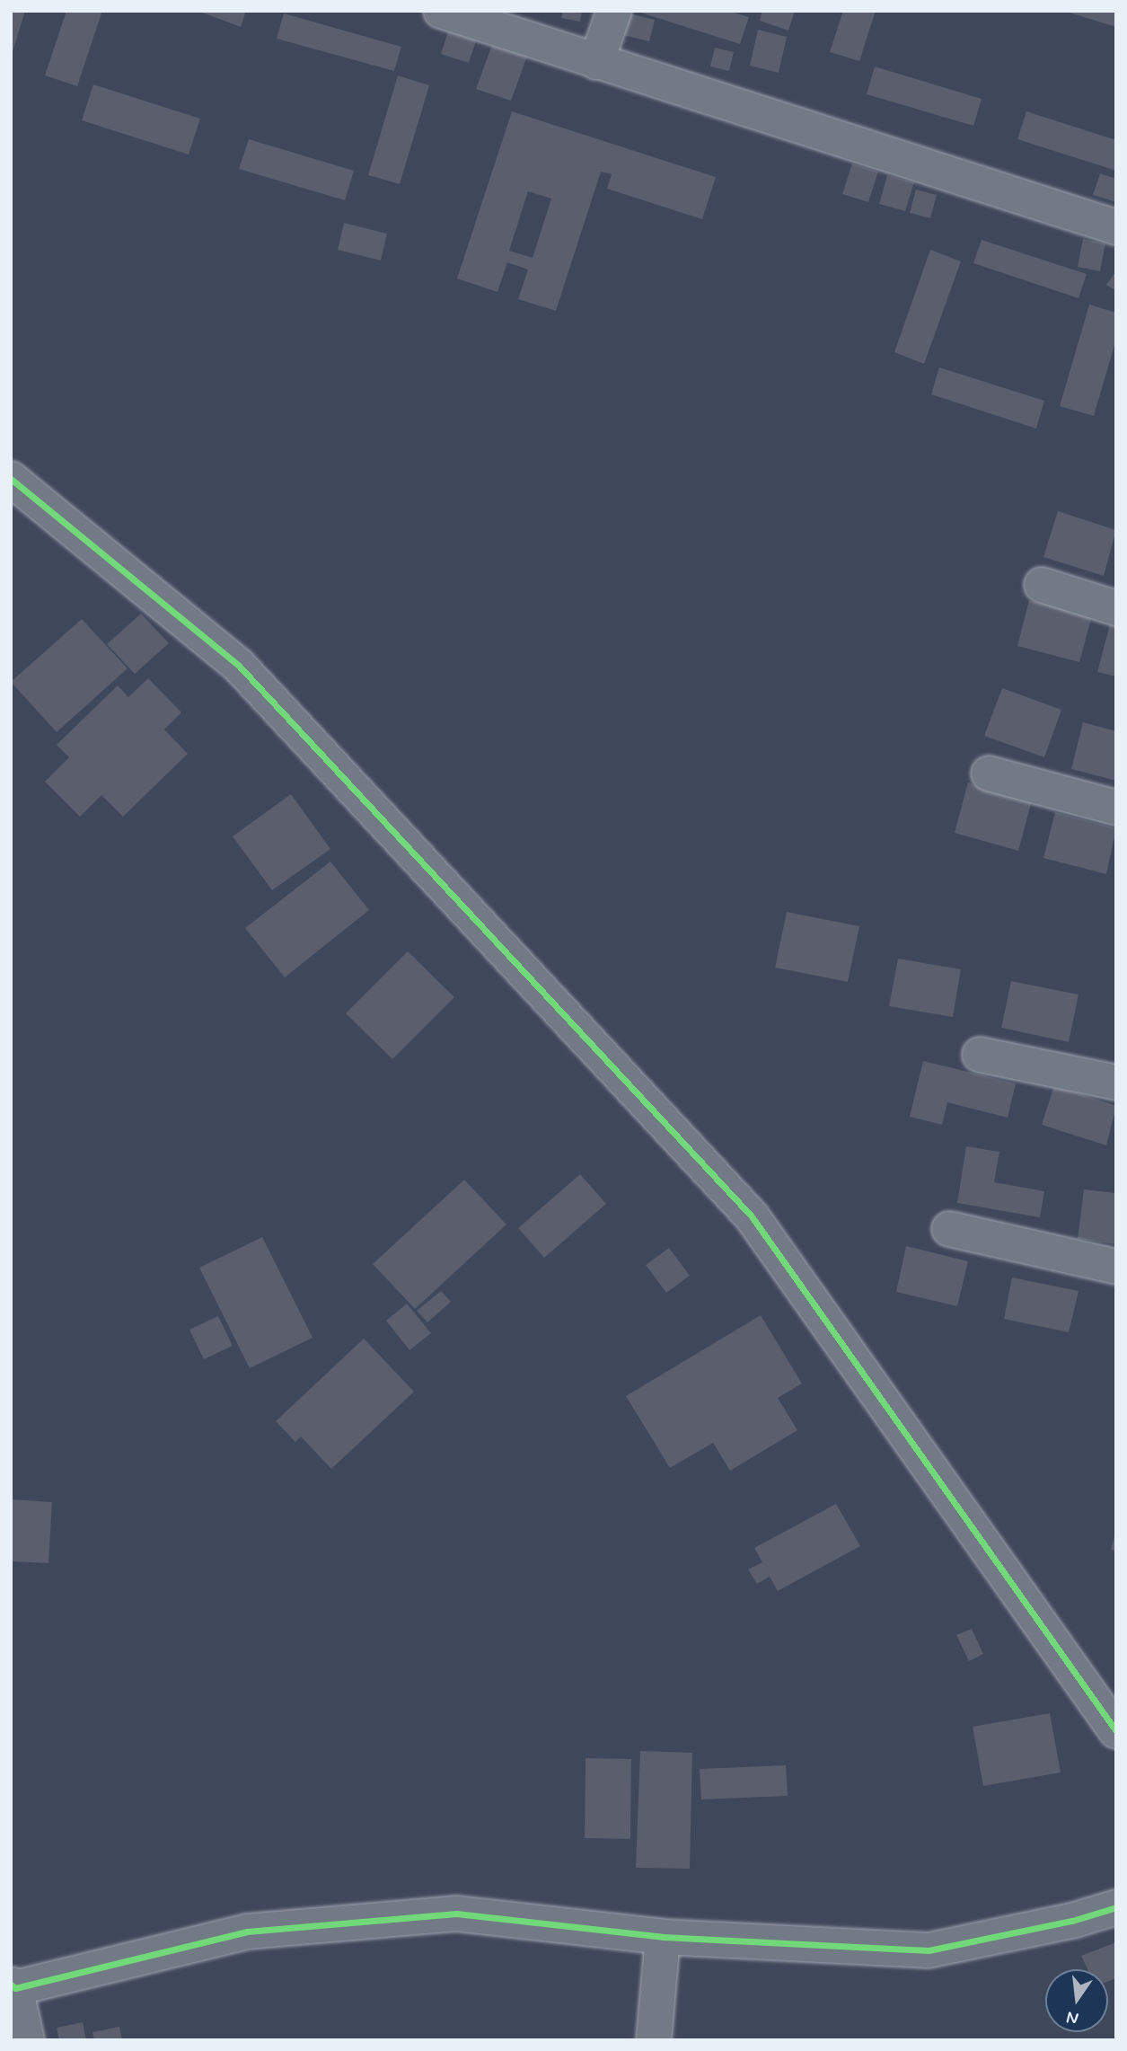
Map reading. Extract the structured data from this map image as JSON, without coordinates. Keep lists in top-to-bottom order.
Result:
{
  "north": "bottom"
}
